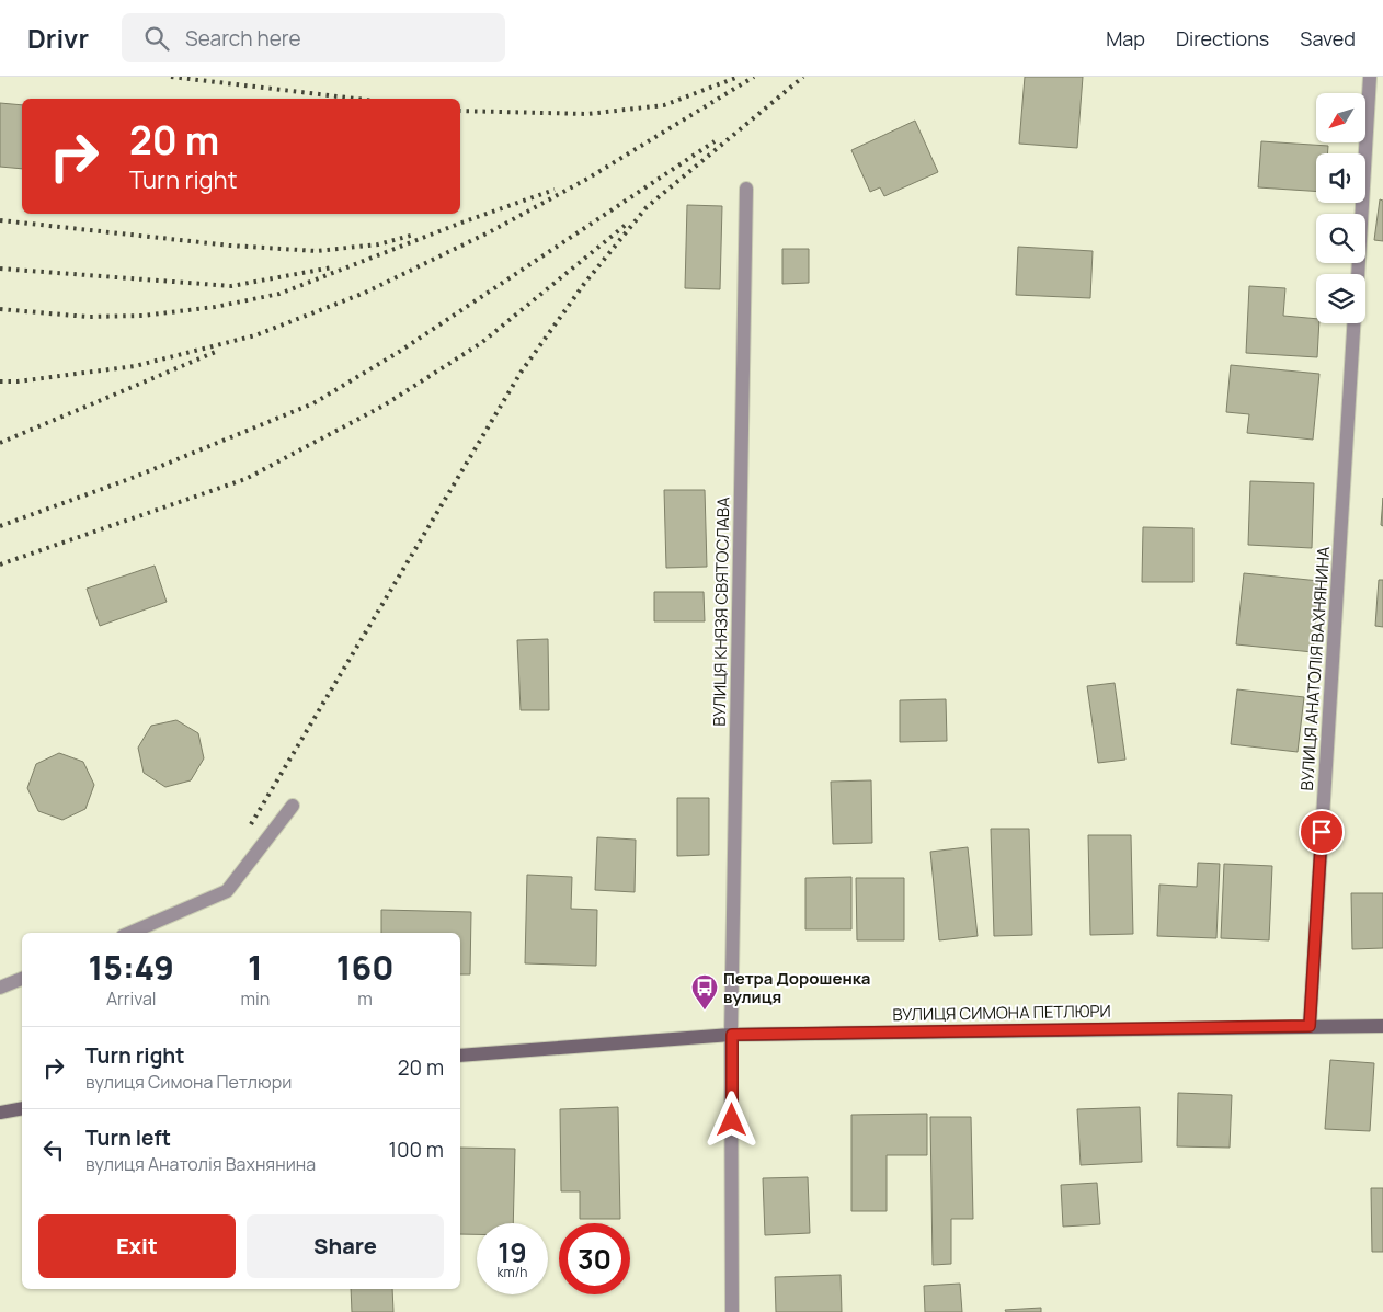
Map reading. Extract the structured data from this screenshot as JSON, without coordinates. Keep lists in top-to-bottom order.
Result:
{
  "streets": {
    "main road": ["ВУЛИЦЯ СИМОНА ПЕТЛЮРИ"],
    "street": ["ВУЛИЦЯ КНЯЗЯ СВЯТОСЛАВА", "ВУЛИЦЯ АНАТОЛІЯ ВАХНЯНИНА"]
  },
  "crossings": [
    ["ВУЛИЦЯ КНЯЗЯ СВЯТОСЛАВА", "ВУЛИЦЯ СИМОНА ПЕТЛЮРИ"],
    ["ВУЛИЦЯ АНАТОЛІЯ ВАХНЯНИНА", "ВУЛИЦЯ СИМОНА ПЕТЛЮРИ"]
  ],
  "places": {
    "bus stop": ["Петра Дорошенка вулиця"]
  },
  "north": "bottom left",
  "page": {
    "header": "Drivr",
    "search": "Search here",
    "nav": ["Map", "Directions", "Saved"],
    "turn": ["20 m", "Turn right"],
    "eta": [
      "15:49",
      "Arrival",
      "1",
      "min",
      "160",
      "m"
    ],
    "list": [
      {
        "name": "Turn right",
        "note": "вулиця Симона Петлюри",
        "value": "20 m"
      },
      {
        "name": "Turn left",
        "note": "вулиця Анатолія Вахнянина",
        "value": "100 m"
      }
    ],
    "buttons": ["Exit", "Share"],
    "speed": "19 km/h",
    "limit": "30"
  }
}
